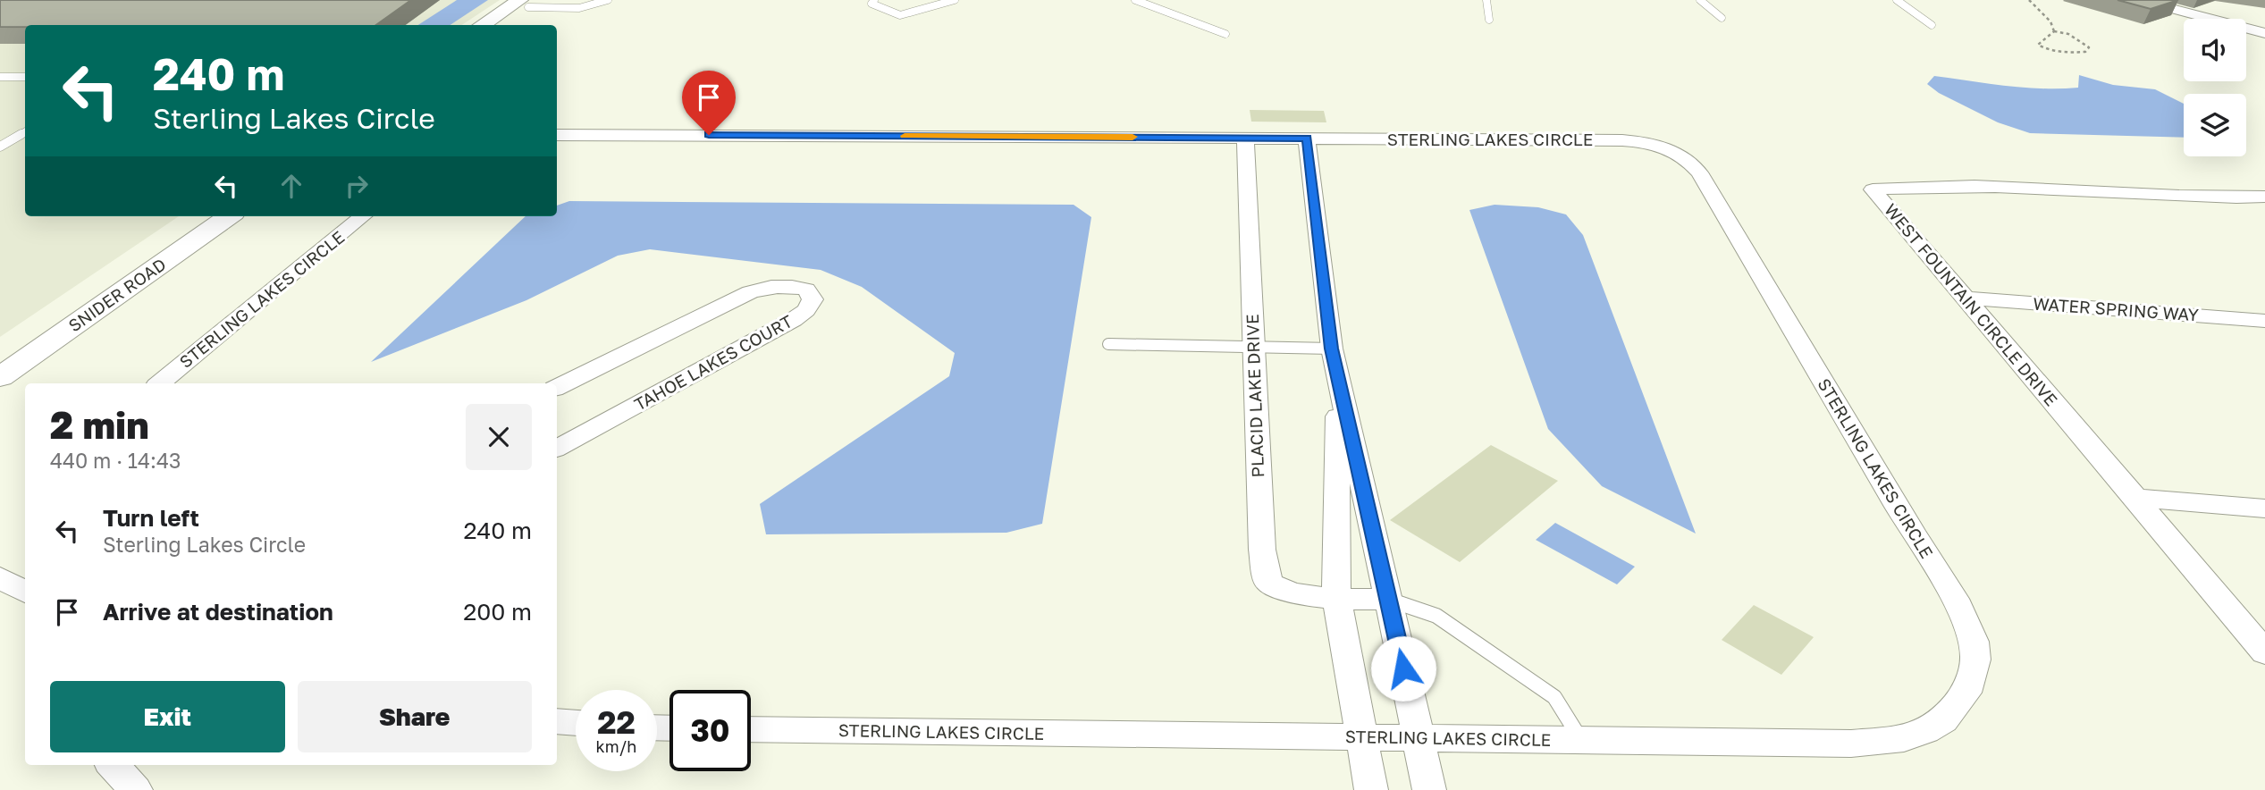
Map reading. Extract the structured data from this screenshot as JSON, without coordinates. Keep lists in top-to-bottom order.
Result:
{
  "streets": {
    "street": [
      "STERLING LAKES CIRCLE",
      "SNIDER ROAD",
      "WEST FOUNTAIN CIRCLE DRIVE",
      "WATER SPRING WAY",
      "TAHOE LAKES COURT",
      "PLACID LAKE DRIVE"
    ]
  },
  "crossings": [
    ["STERLING LAKES CIRCLE", "PLACID LAKE DRIVE"],
    ["WEST FOUNTAIN CIRCLE DRIVE", "WATER SPRING WAY"]
  ],
  "page": {
    "turn": ["240 m", "Sterling Lakes Circle"],
    "heading": ["2 min", "440 m · 14:43"],
    "list": [
      {
        "name": "Turn left",
        "note": "Sterling Lakes Circle",
        "value": "240 m"
      },
      {
        "name": "Arrive at destination",
        "value": "200 m"
      }
    ],
    "buttons": ["Exit", "Share"],
    "speed": "22 km/h",
    "limit": "30"
  }
}
